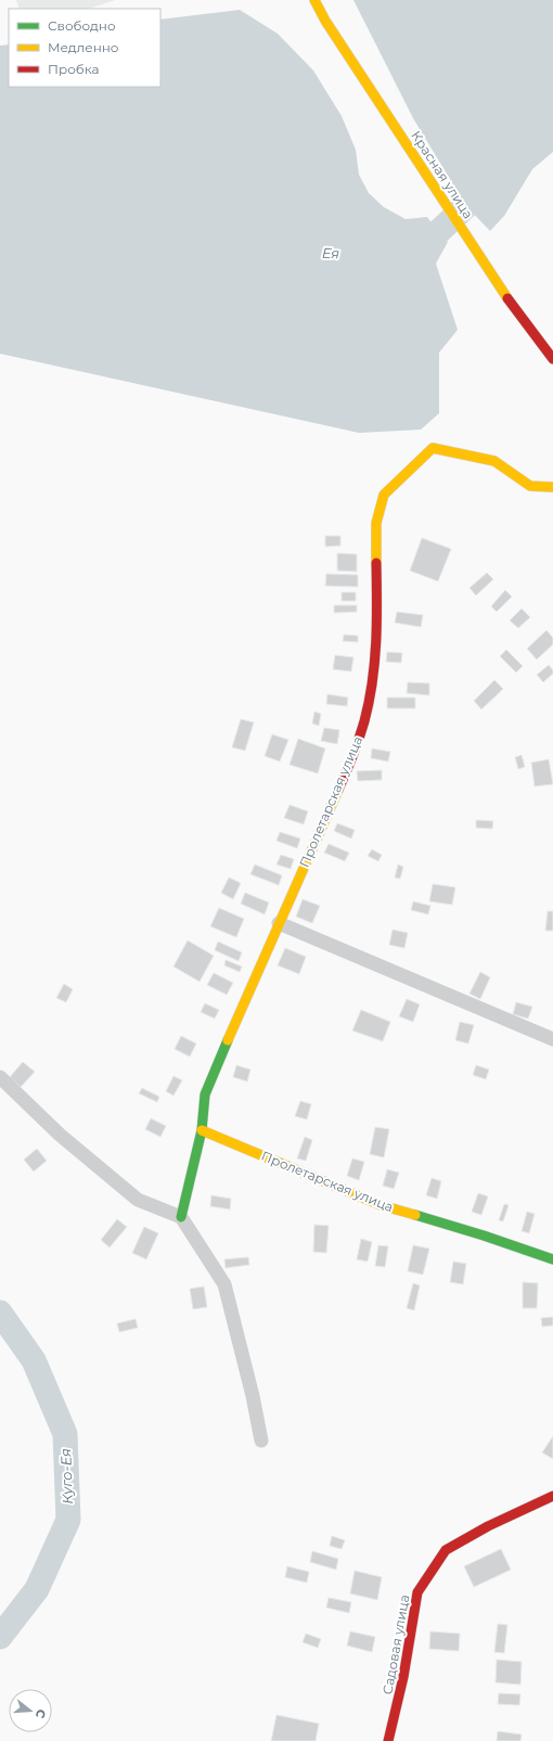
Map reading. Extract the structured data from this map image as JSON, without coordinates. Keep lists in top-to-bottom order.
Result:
{
  "streets": {
    "street": ["Красная улица", "Пролетарская улица", "Садовая улица"]
  },
  "water": ["Ея", "Куго-Ея"],
  "legend": ["Свободно", "Медленно", "Пробка"],
  "north": "right"
}
